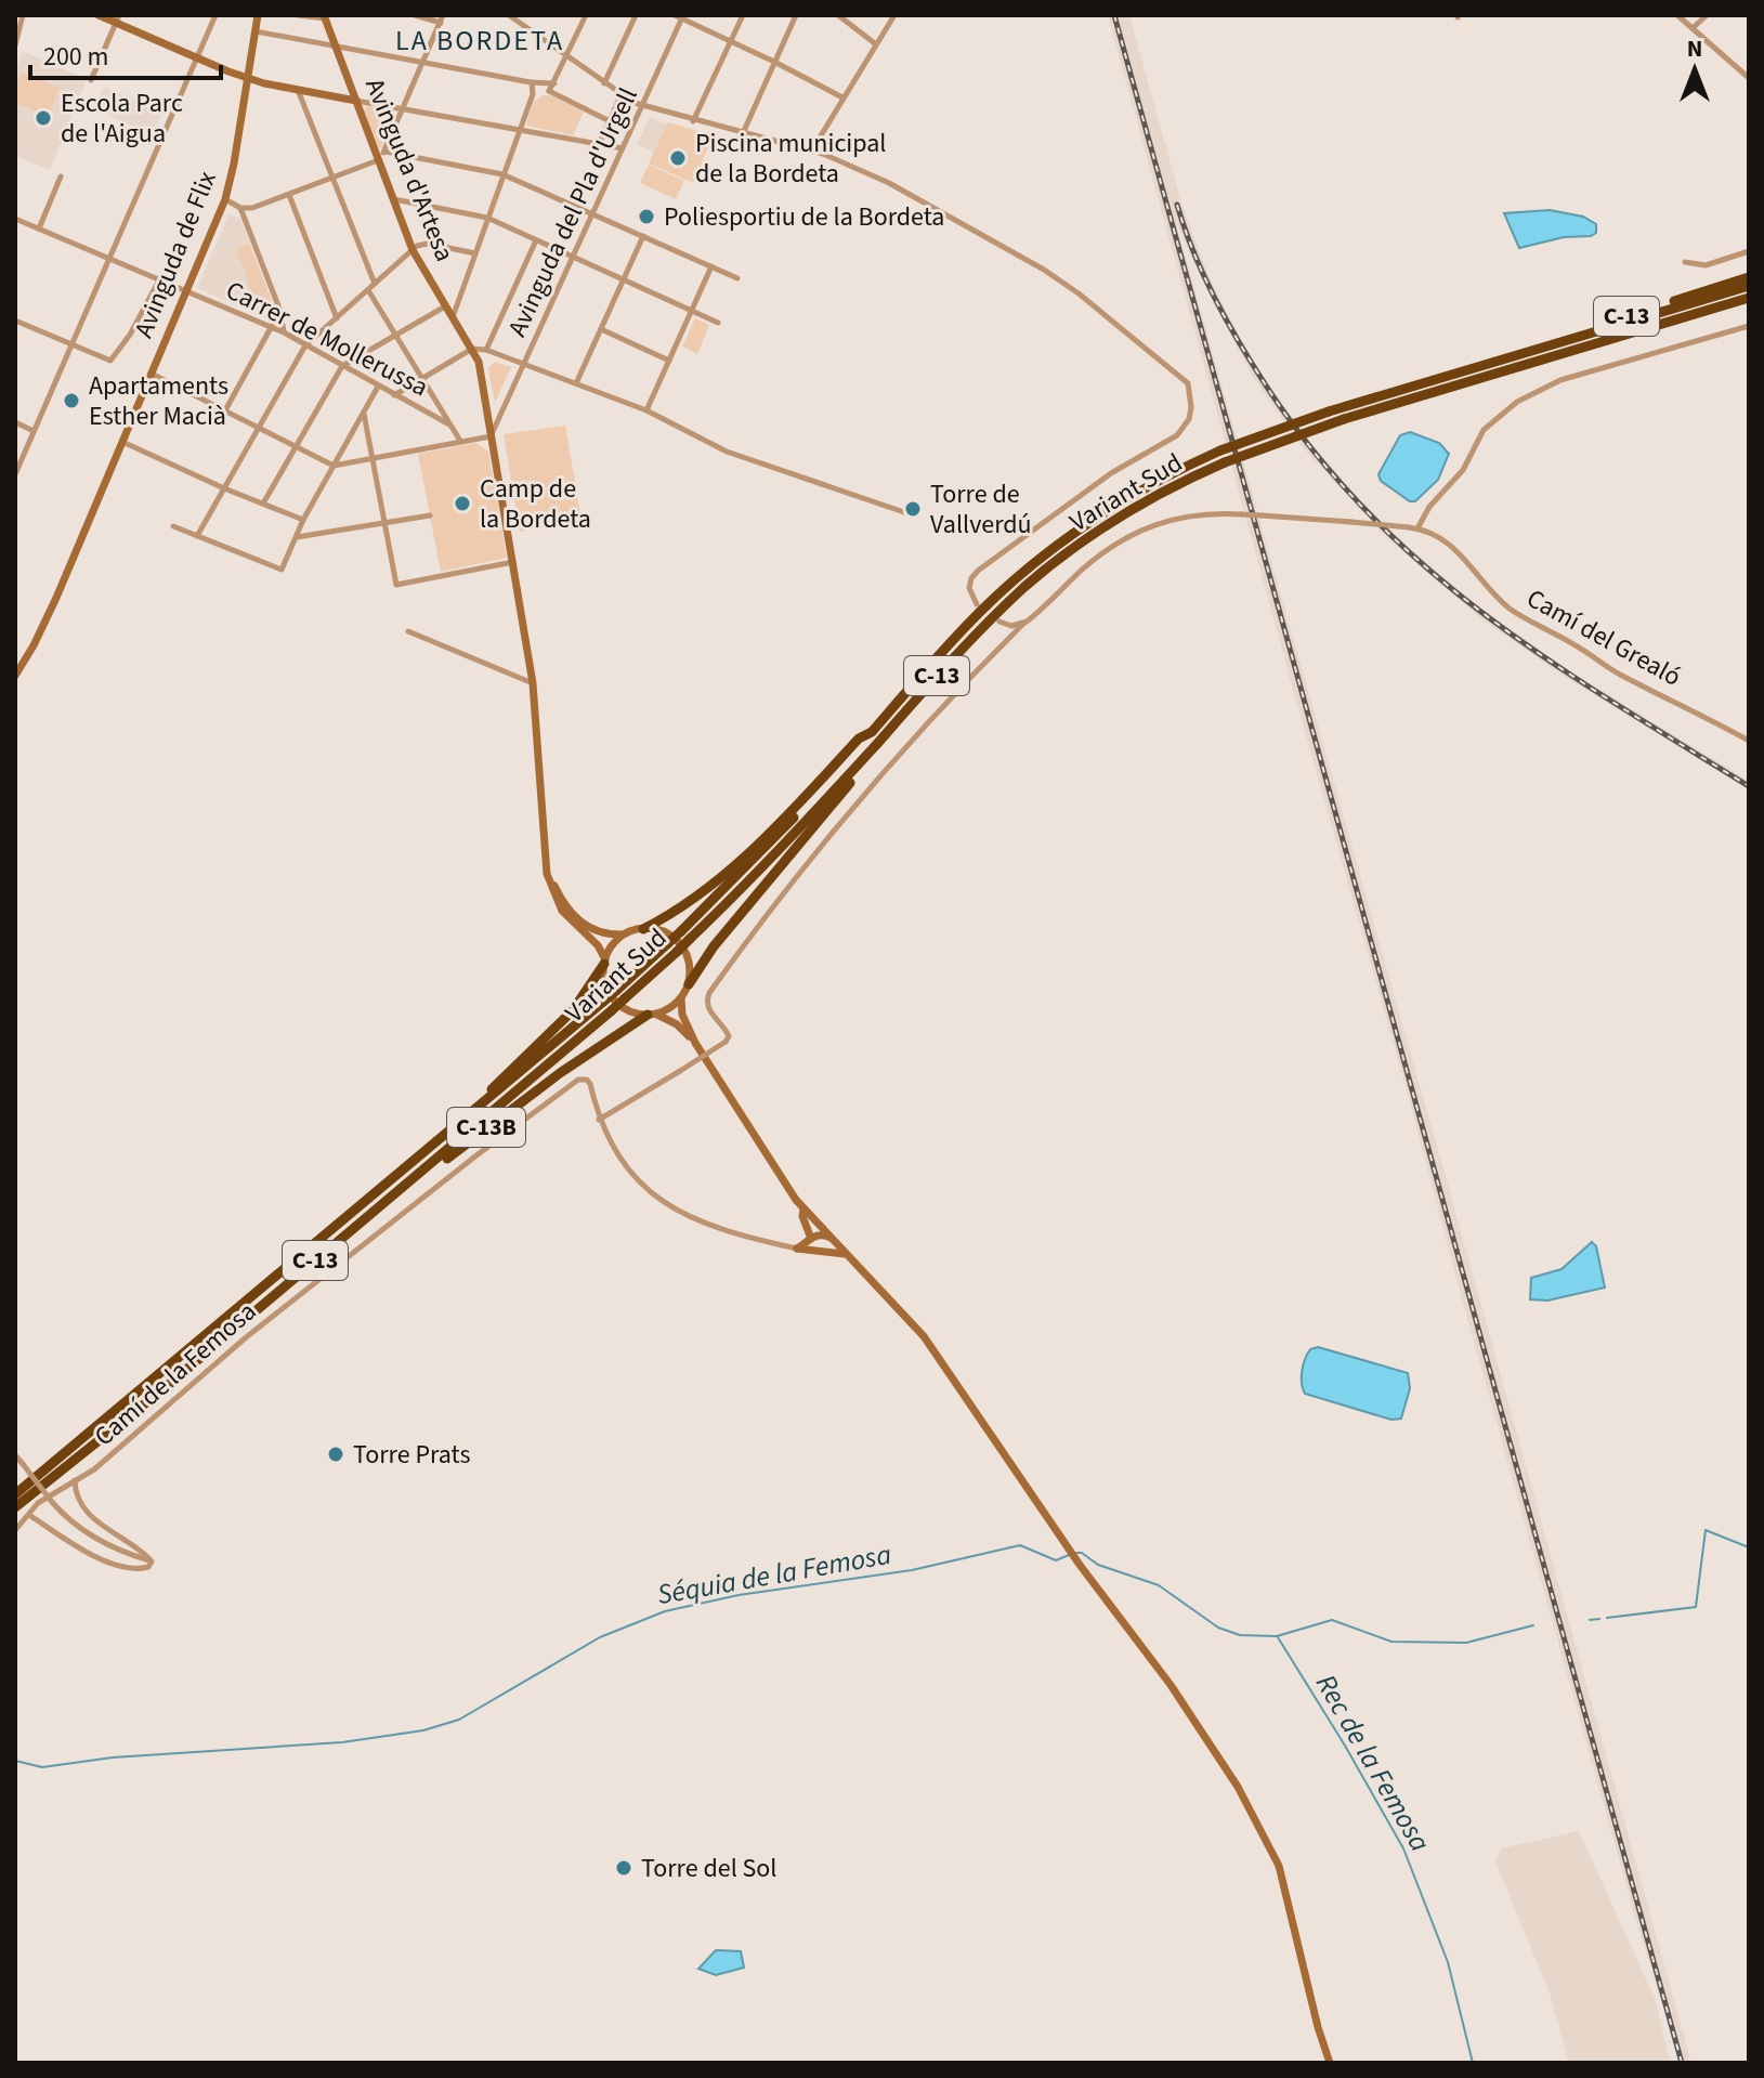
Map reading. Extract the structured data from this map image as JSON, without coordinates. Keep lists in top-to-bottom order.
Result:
{
  "streets": {
    "highway": ["C-13", "Variant Sud", "C-13B"],
    "main road": ["Avinguda d'Artesa", "Avinguda de Flix"],
    "street": [
      "Avinguda del Pla d'Urgell",
      "Carrer de Mollerussa",
      "Camí del Grealó",
      "Camí de la Femosa"
    ]
  },
  "crossings": [
    ["Avinguda d'Artesa", "Avinguda del Pla d'Urgell"],
    ["Avinguda de Flix", "Carrer de Mollerussa"],
    ["C-13", "Variant Sud"],
    ["C-13", "C-13B"],
    ["Variant Sud", "C-13B"],
    ["Camí del Grealó", "Camí de la Femosa"]
  ],
  "districts": ["LA BORDETA"],
  "water": ["Séquia de la Femosa", "Rec de la Femosa"],
  "places": [
    "Escola Parc de l'Aigua",
    "Piscina municipal de la Bordeta",
    "Poliesportiu de la Bordeta",
    "Apartaments Esther Macià",
    "Camp de la Bordeta",
    "Torre de Vallverdú",
    "Torre Prats",
    "Torre del Sol"
  ],
  "scale_bar": "200 m",
  "north": "top"
}
